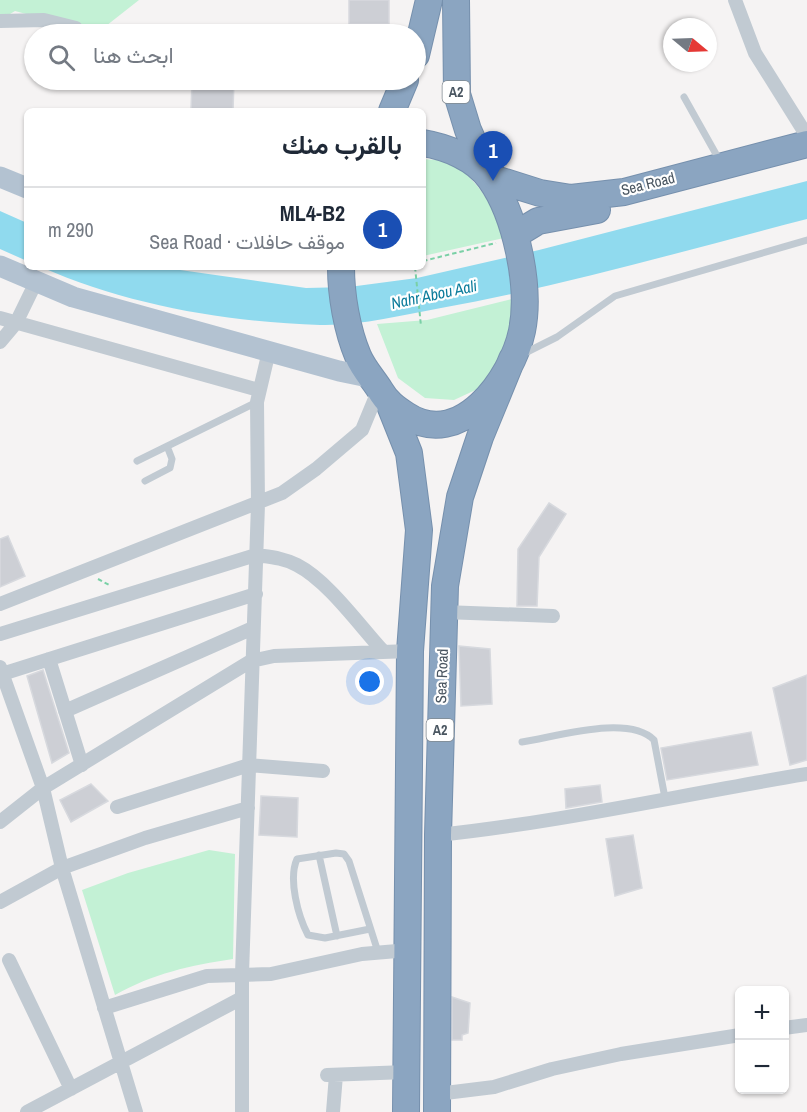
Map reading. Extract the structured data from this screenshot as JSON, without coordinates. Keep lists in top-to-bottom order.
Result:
{
  "streets": {
    "highway": ["A2", "Sea Road"]
  },
  "crossings": [
    ["A2", "Sea Road"]
  ],
  "water": ["Nahr Abou Aali"],
  "north": "right",
  "page": {
    "search": "ابحث هنا",
    "heading": "بالقرب منك",
    "pins": "1",
    "list": [
      {
        "mark": "1",
        "name": "ML4-B2",
        "note": "موقف حافلات · Sea Road",
        "value": "290 m"
      }
    ],
    "map_buttons": ["+", "−"]
  }
}
